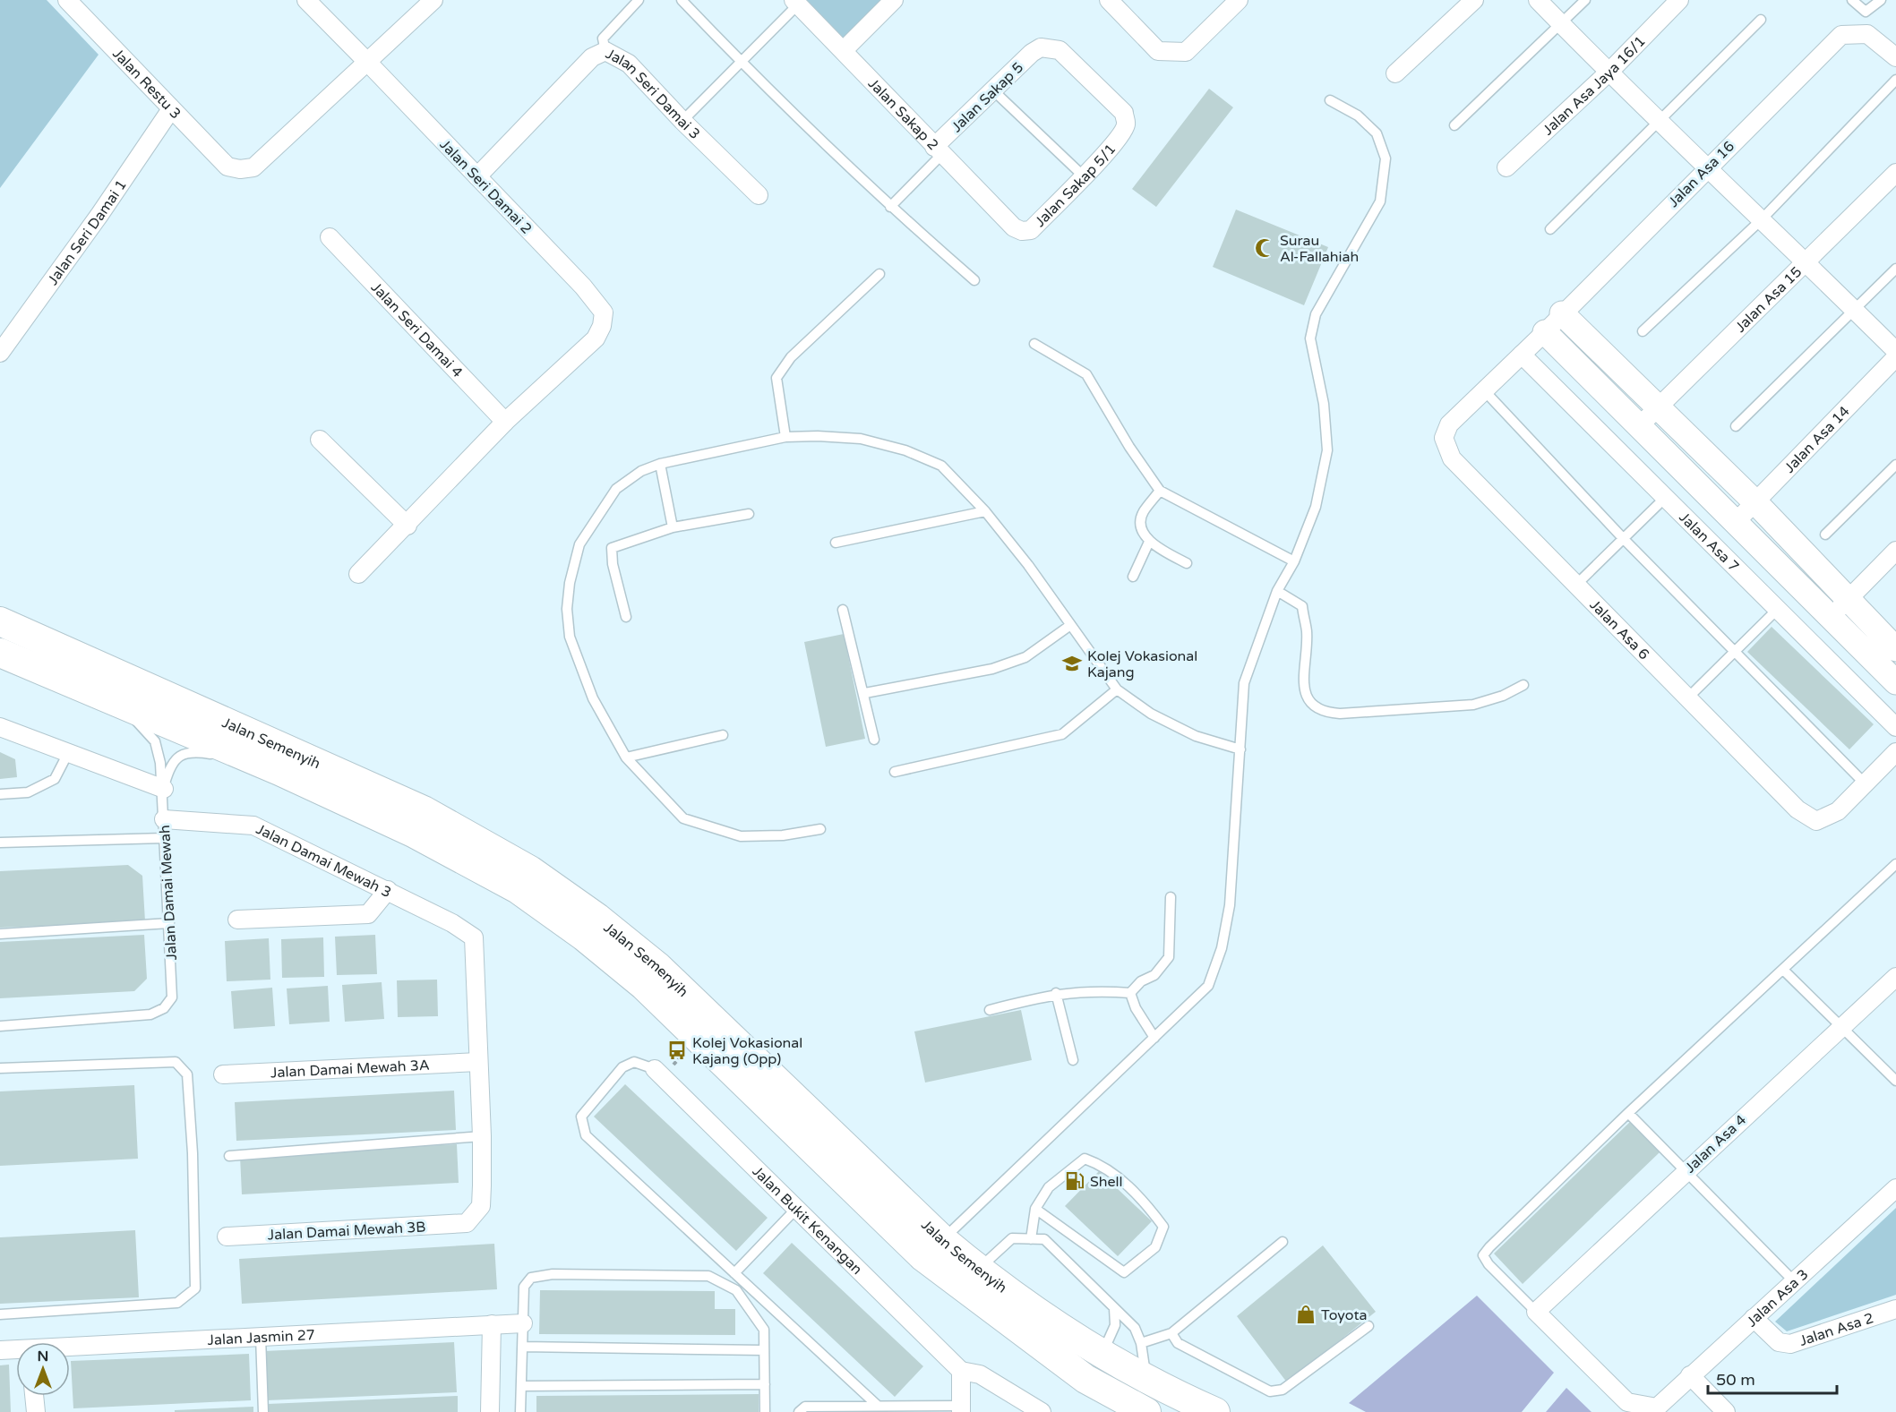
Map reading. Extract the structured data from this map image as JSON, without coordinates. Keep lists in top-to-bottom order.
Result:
{
  "streets": {
    "main road": ["Jalan Semenyih"],
    "street": [
      "Jalan Restu 3",
      "Jalan Asa Jaya 16/1",
      "Jalan Sakap 5",
      "Jalan Seri Damai 3",
      "Jalan Sakap 2",
      "Jalan Asa 16",
      "Jalan Sakap 5/1",
      "Jalan Seri Damai 2",
      "Jalan Seri Damai 1",
      "Jalan Asa 15",
      "Jalan Seri Damai 4",
      "Jalan Asa 14",
      "Jalan Asa 7",
      "Jalan Asa 6",
      "Jalan Damai Mewah 3",
      "Jalan Damai Mewah 3A",
      "Jalan Asa 4",
      "Jalan Bukit Kenangan",
      "Jalan Damai Mewah 3B",
      "Jalan Asa 3",
      "Jalan Asa 2",
      "Jalan Jasmin 27"
    ],
    "lane": ["Jalan Damai Mewah"]
  },
  "crossings": [
    ["Jalan Restu 3", "Jalan Seri Damai 2"],
    ["Jalan Restu 3", "Jalan Seri Damai 1"],
    ["Jalan Sakap 5", "Jalan Sakap 2"],
    ["Jalan Sakap 5", "Jalan Sakap 5/1"],
    ["Jalan Seri Damai 3", "Jalan Seri Damai 2"],
    ["Jalan Sakap 2", "Jalan Sakap 5/1"],
    ["Jalan Asa 16", "Jalan Asa 7"],
    ["Jalan Asa 16", "Jalan Asa 6"],
    ["Jalan Seri Damai 2", "Jalan Seri Damai 4"],
    ["Jalan Semenyih", "Jalan Damai Mewah"],
    ["Jalan Damai Mewah 3", "Jalan Damai Mewah"],
    ["Jalan Damai Mewah 3", "Jalan Damai Mewah 3A"],
    ["Jalan Asa 4", "Jalan Asa 3"],
    ["Jalan Asa 3", "Jalan Asa 2"]
  ],
  "places": {
    "mosque": ["Surau Al-Fallahiah"],
    "school or university": ["Kolej Vokasional Kajang"],
    "bus stop": ["Kolej Vokasional Kajang (Opp)"],
    "fuel station": ["Shell"],
    "shop": ["Toyota"]
  },
  "scale_bar": "50 m",
  "north": "top"
}
